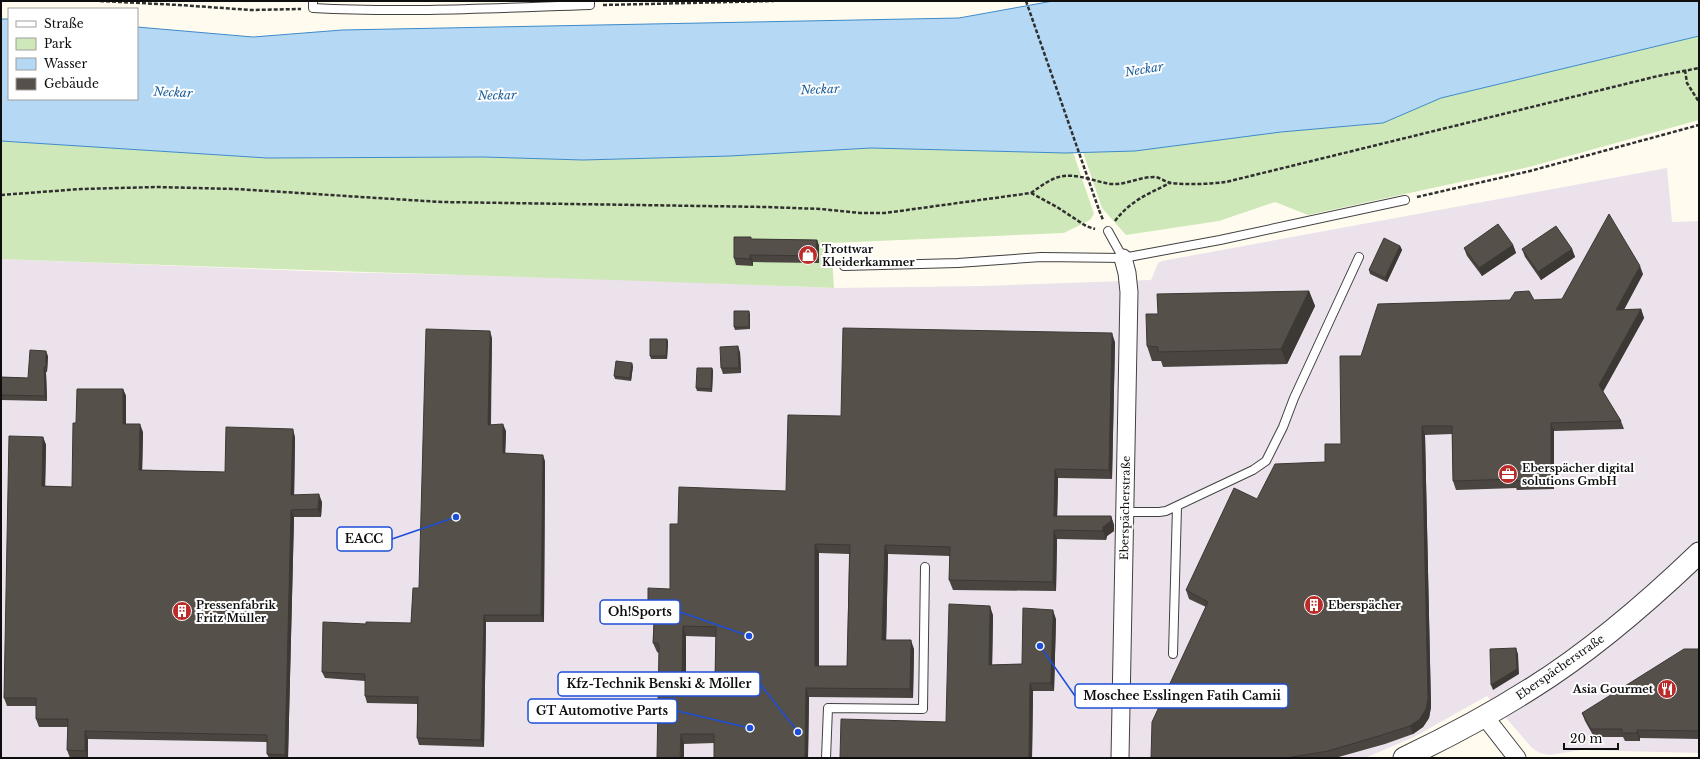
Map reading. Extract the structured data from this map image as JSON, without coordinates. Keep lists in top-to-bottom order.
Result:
{
  "streets": {
    "street": ["Eberspächerstraße"]
  },
  "water": ["Neckar"],
  "places": {
    "shop": ["Trottwar Kleiderkammer"],
    "office": ["Eberspächer digital solutions GmbH"],
    "other": [
      "EACC",
      "Oh!Sports",
      "Moschee Esslingen Fatih Camii",
      "GT Automotive Parts",
      "Kfz-Technik Benski & Möller"
    ],
    "building": ["Eberspächer", "Pressenfabrik Fritz Müller"],
    "restaurant": ["Asia Gourmet"]
  },
  "legend": [
    "Straße",
    "Park",
    "Wasser",
    "Gebäude"
  ],
  "scale_bar": "20 m"
}
